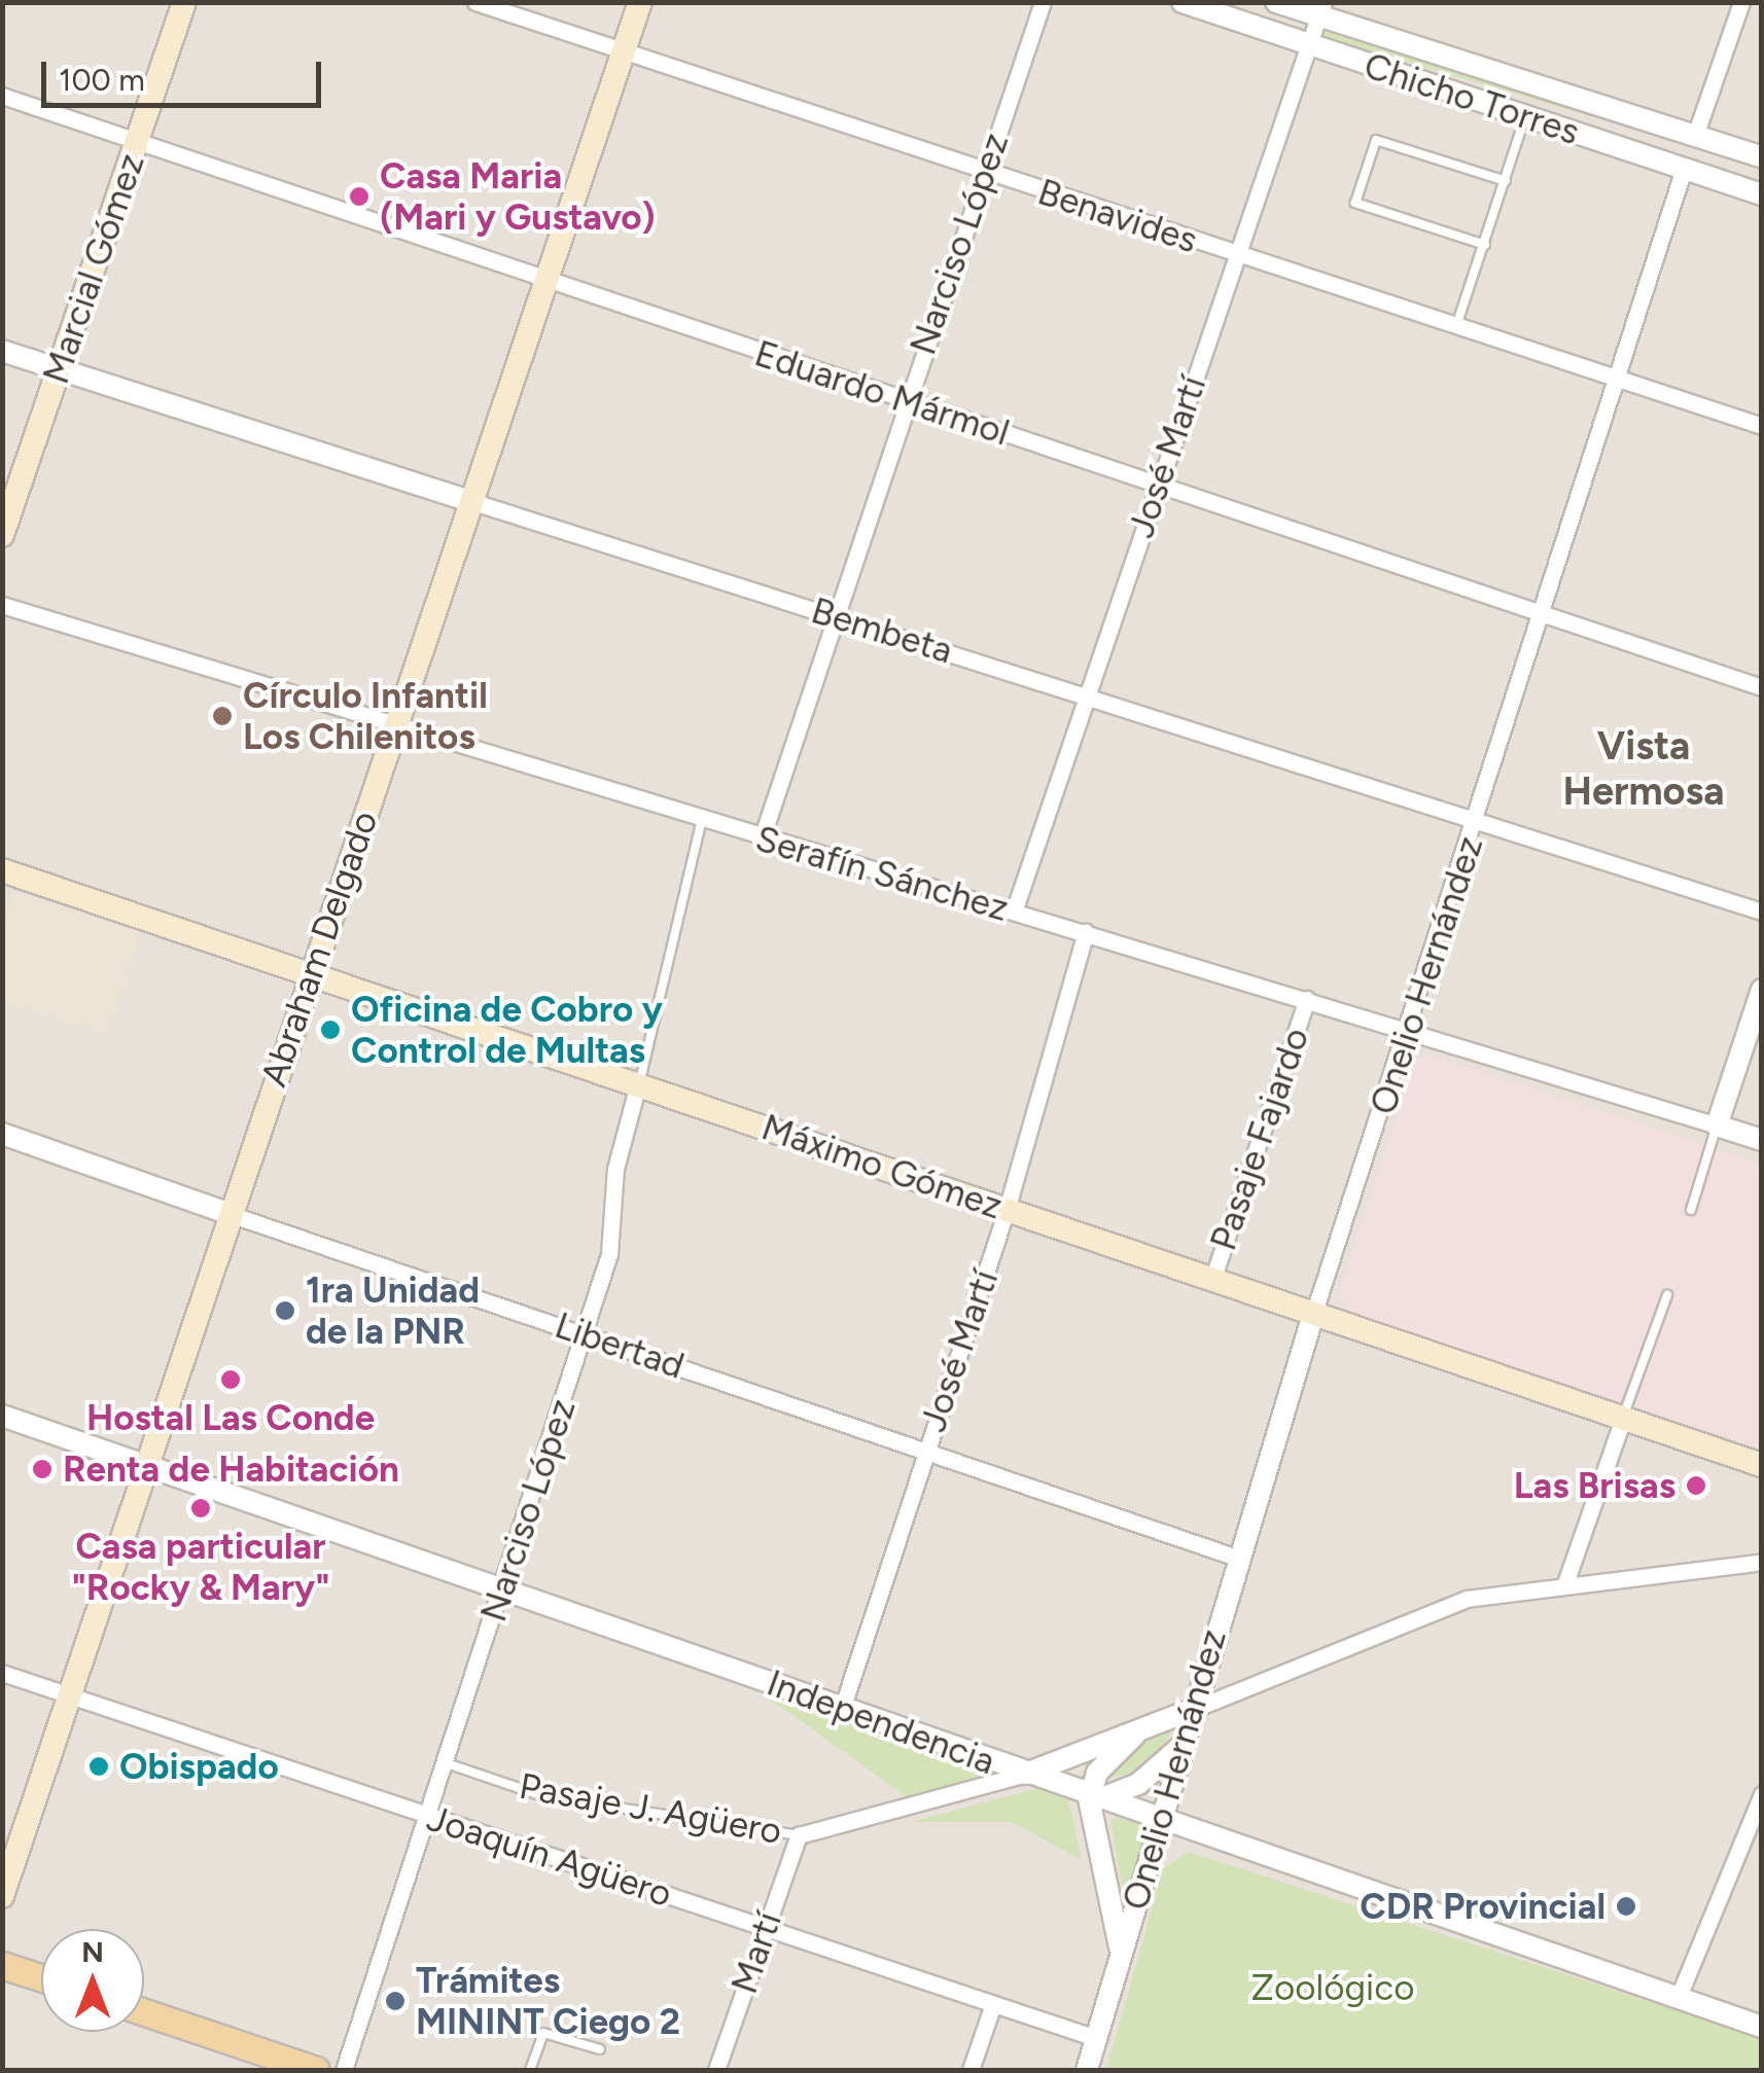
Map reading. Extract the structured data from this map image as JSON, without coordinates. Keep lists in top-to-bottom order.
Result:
{
  "streets": {
    "main road": ["Marcial Gómez", "Abraham Delgado", "Máximo Gómez"],
    "street": [
      "Chicho Torres",
      "Benavides",
      "Narciso López",
      "Eduardo Mármol",
      "José Martí",
      "Bembeta",
      "Serafín Sánchez",
      "Onelio Hernández",
      "Pasaje Fajardo",
      "Libertad",
      "Independencia",
      "Joaquín Agüero",
      "Martí"
    ],
    "lane": ["Pasaje J. Agüero"]
  },
  "crossings": [
    ["Chicho Torres", "José Martí"],
    ["Chicho Torres", "Onelio Hernández"],
    ["Benavides", "Narciso López"],
    ["Benavides", "José Martí"],
    ["Benavides", "Abraham Delgado"],
    ["Benavides", "Onelio Hernández"],
    ["Narciso López", "Eduardo Mármol"],
    ["Narciso López", "Bembeta"],
    ["Narciso López", "Serafín Sánchez"],
    ["Narciso López", "Máximo Gómez"],
    ["Narciso López", "Libertad"],
    ["Narciso López", "Independencia"],
    ["Narciso López", "Pasaje J. Agüero"],
    ["Narciso López", "Joaquín Agüero"],
    ["Marcial Gómez", "Eduardo Mármol"],
    ["Marcial Gómez", "Bembeta"],
    ["Eduardo Mármol", "José Martí"],
    ["Eduardo Mármol", "Abraham Delgado"],
    ["Eduardo Mármol", "Onelio Hernández"],
    ["José Martí", "Bembeta"],
    ["José Martí", "Serafín Sánchez"],
    ["José Martí", "Máximo Gómez"],
    ["José Martí", "Libertad"],
    ["José Martí", "Independencia"],
    ["Bembeta", "Abraham Delgado"],
    ["Bembeta", "Onelio Hernández"],
    ["Serafín Sánchez", "Abraham Delgado"],
    ["Serafín Sánchez", "Onelio Hernández"],
    ["Serafín Sánchez", "Pasaje Fajardo"],
    ["Abraham Delgado", "Máximo Gómez"],
    ["Abraham Delgado", "Libertad"],
    ["Abraham Delgado", "Independencia"],
    ["Abraham Delgado", "Joaquín Agüero"],
    ["Onelio Hernández", "Máximo Gómez"],
    ["Onelio Hernández", "Libertad"],
    ["Onelio Hernández", "Independencia"],
    ["Onelio Hernández", "Joaquín Agüero"],
    ["Pasaje Fajardo", "Máximo Gómez"],
    ["Pasaje J. Agüero", "Martí"],
    ["Joaquín Agüero", "Martí"]
  ],
  "districts": ["Vista Hermosa"],
  "parks": ["Zoológico"],
  "places": [
    "Casa Maria (Mari y Gustavo)",
    "Círculo Infantil Los Chilenitos",
    "Oficina de Cobro y Control de Multas",
    "1ra Unidad de la PNR",
    "Hostal Las Conde",
    "Renta de Habitación",
    "Las Brisas",
    "Casa particular \"Rocky & Mary\"",
    "Obispado",
    "CDR Provincial",
    "Trámites MININT Ciego 2"
  ],
  "scale_bar": "100 m",
  "north": "top"
}
